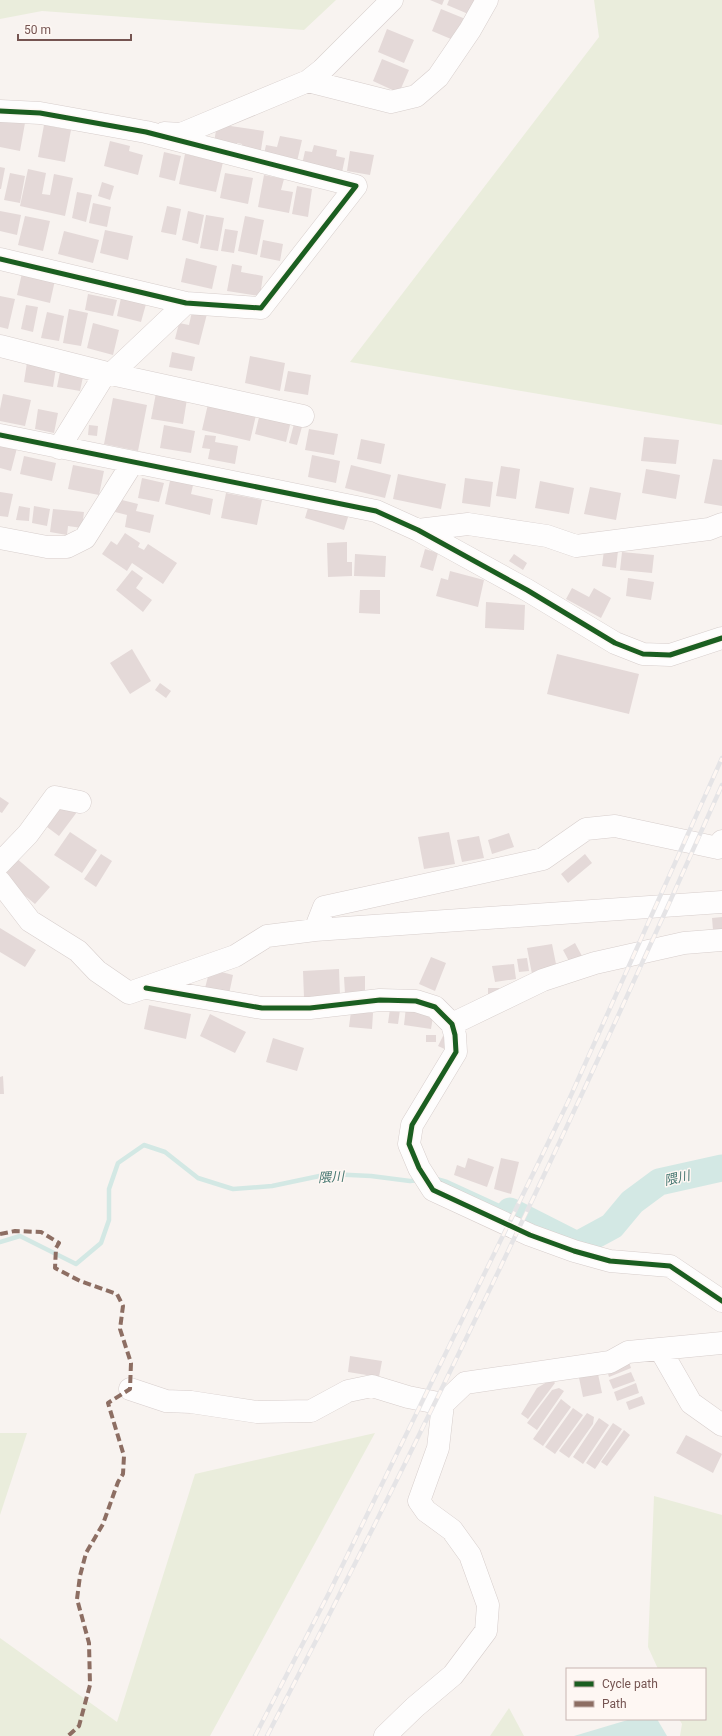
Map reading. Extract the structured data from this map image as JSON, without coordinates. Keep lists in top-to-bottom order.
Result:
{
  "water": ["隈川"],
  "legend": ["Cycle path", "Path"],
  "scale_bar": "50 m"
}
